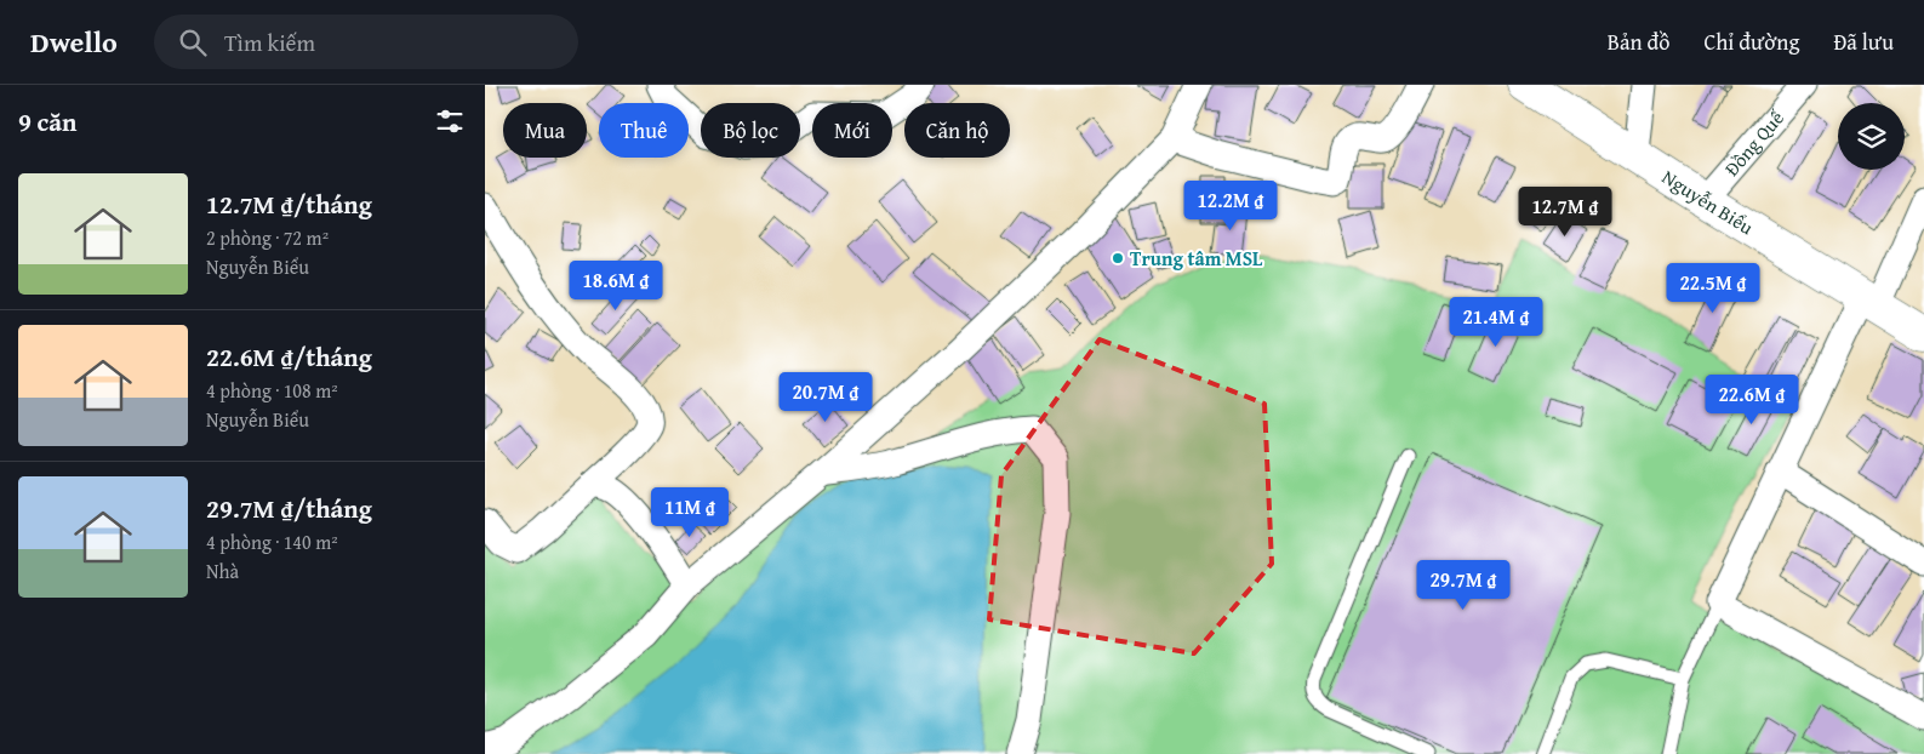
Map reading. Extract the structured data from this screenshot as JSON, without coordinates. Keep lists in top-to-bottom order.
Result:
{
  "streets": {
    "street": ["Đồng Quế", "Nguyễn Biểu"]
  },
  "crossings": [
    ["Đồng Quế", "Nguyễn Biểu"]
  ],
  "places": ["Trung tâm MSL"],
  "page": {
    "header": "Dwello",
    "search": "Tìm kiếm",
    "nav": ["Bản đồ", "Chỉ đường", "Đã lưu"],
    "heading": "9 căn",
    "chip": [
      "Mua",
      "Thuê",
      "Bộ lọc",
      "Mới",
      "Căn hộ"
    ],
    "list": [
      {
        "name": "12.7M ₫/tháng",
        "note": "2 phòng · 72 m² · Nguyễn Biểu"
      },
      {
        "name": "22.6M ₫/tháng",
        "note": "4 phòng · 108 m² · Nguyễn Biểu"
      },
      {
        "name": "29.7M ₫/tháng",
        "note": "4 phòng · 140 m² · Nhà"
      }
    ],
    "price": [
      "12.2M ₫",
      "12.7M ₫",
      "18.6M ₫",
      "22.5M ₫",
      "21.4M ₫",
      "20.7M ₫",
      "22.6M ₫",
      "11M ₫",
      "29.7M ₫"
    ]
  }
}
